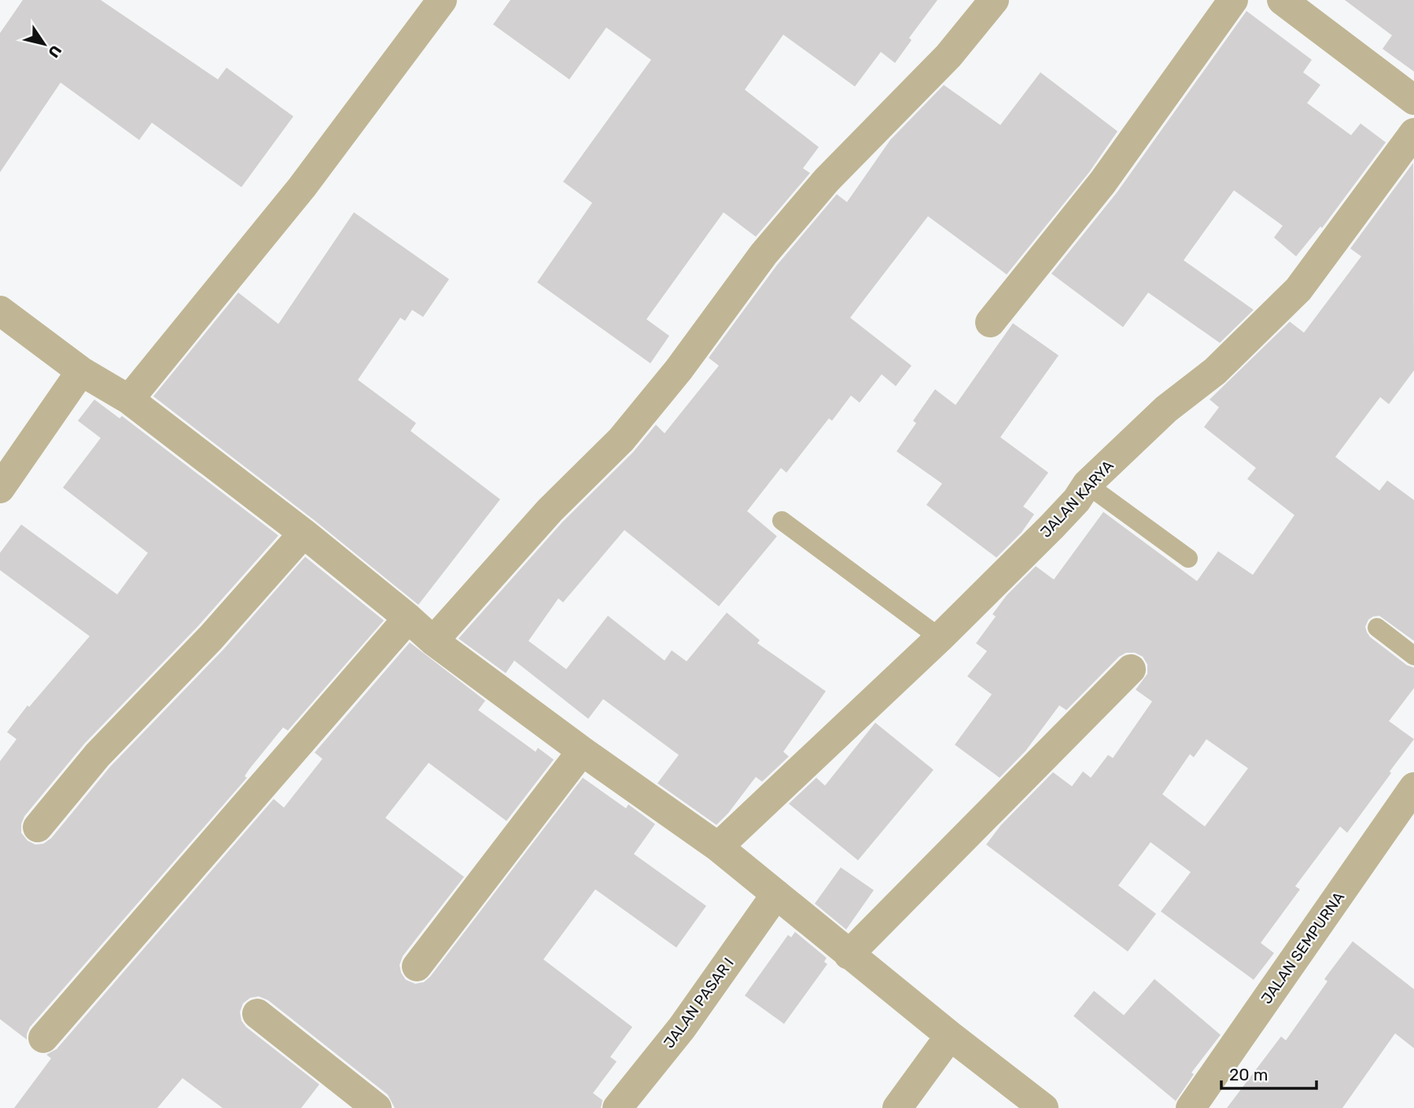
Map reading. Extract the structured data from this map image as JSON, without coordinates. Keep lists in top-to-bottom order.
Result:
{
  "streets": {
    "street": ["JALAN KARYA", "JALAN SEMPURNA", "JALAN PASAR I"]
  },
  "scale_bar": "20 m",
  "north": "bottom right"
}
